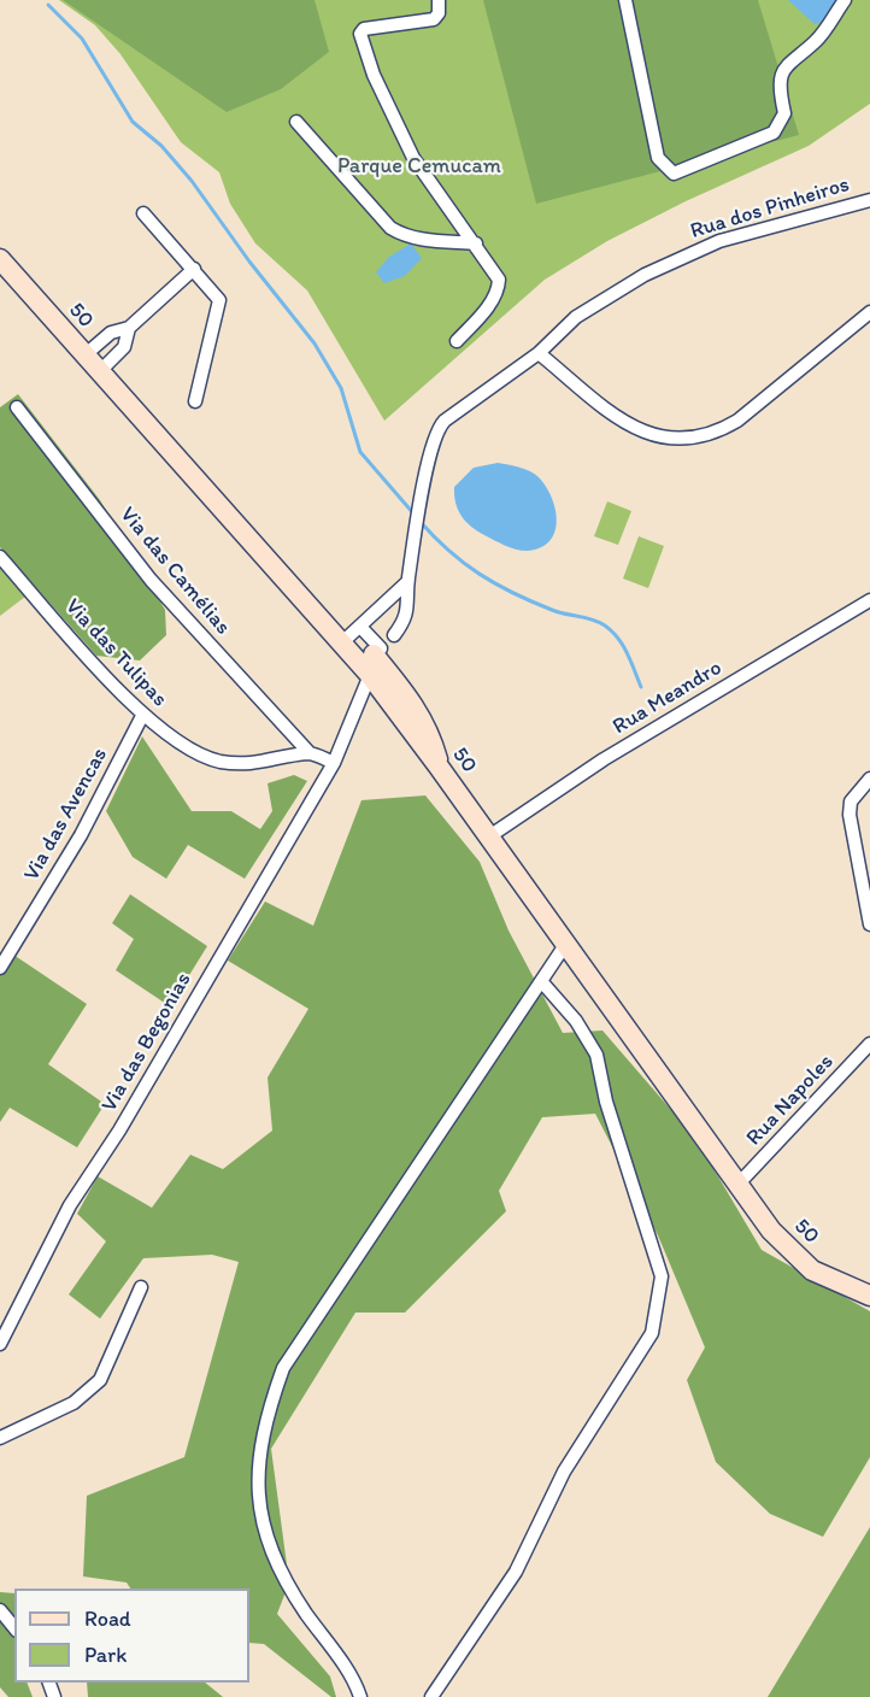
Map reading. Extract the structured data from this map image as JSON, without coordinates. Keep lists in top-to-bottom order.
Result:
{
  "streets": {
    "main road": ["50"],
    "street": [
      "Rua dos Pinheiros",
      "Via das Camélias",
      "Via das Tulipas",
      "Rua Meandro",
      "Via das Avencas",
      "Via das Begonias",
      "Rua Napoles"
    ]
  },
  "crossings": [
    ["Rua dos Pinheiros", "50"],
    ["50", "Rua Meandro"],
    ["50", "Rua Napoles"],
    ["Via das Camélias", "Via das Tulipas"],
    ["Via das Tulipas", "Via das Avencas"]
  ],
  "parks": ["Parque Cemucam"],
  "legend": ["Road", "Park"]
}
